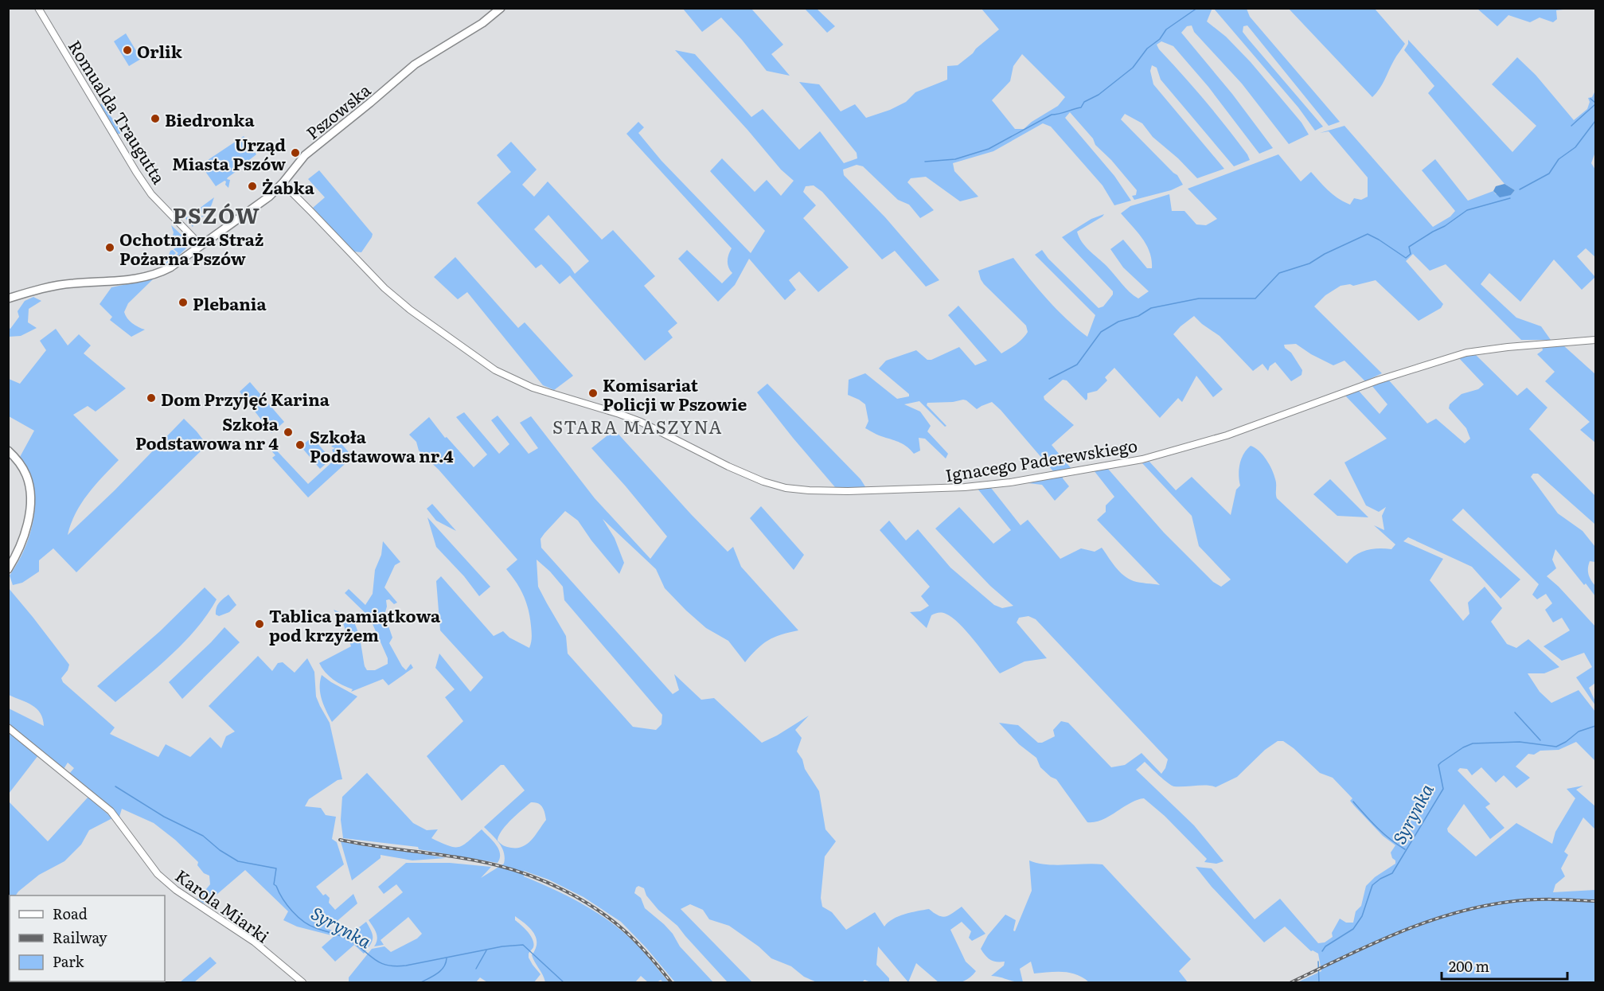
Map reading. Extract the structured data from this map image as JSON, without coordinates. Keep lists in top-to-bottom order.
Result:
{
  "streets": {
    "main road": ["Pszowska"],
    "street": ["Romualda Traugutta", "Ignacego Paderewskiego", "Karola Miarki"]
  },
  "crossings": [
    ["Pszowska", "Romualda Traugutta"],
    ["Pszowska", "Ignacego Paderewskiego"]
  ],
  "districts": ["PSZÓW", "STARA MASZYNA"],
  "water": ["Syrynka"],
  "places": [
    "Orlik",
    "Biedronka",
    "Urząd Miasta Pszów",
    "Żabka",
    "Ochotnicza Straż Pożarna Pszów",
    "Plebania",
    "Komisariat Policji w Pszowie",
    "Dom Przyjęć Karina",
    "Szkoła Podstawowa nr 4",
    "Szkoła Podstawowa nr.4",
    "Tablica pamiątkowa pod krzyżem"
  ],
  "legend": ["Road", "Railway", "Park"],
  "scale_bar": "200 m"
}
